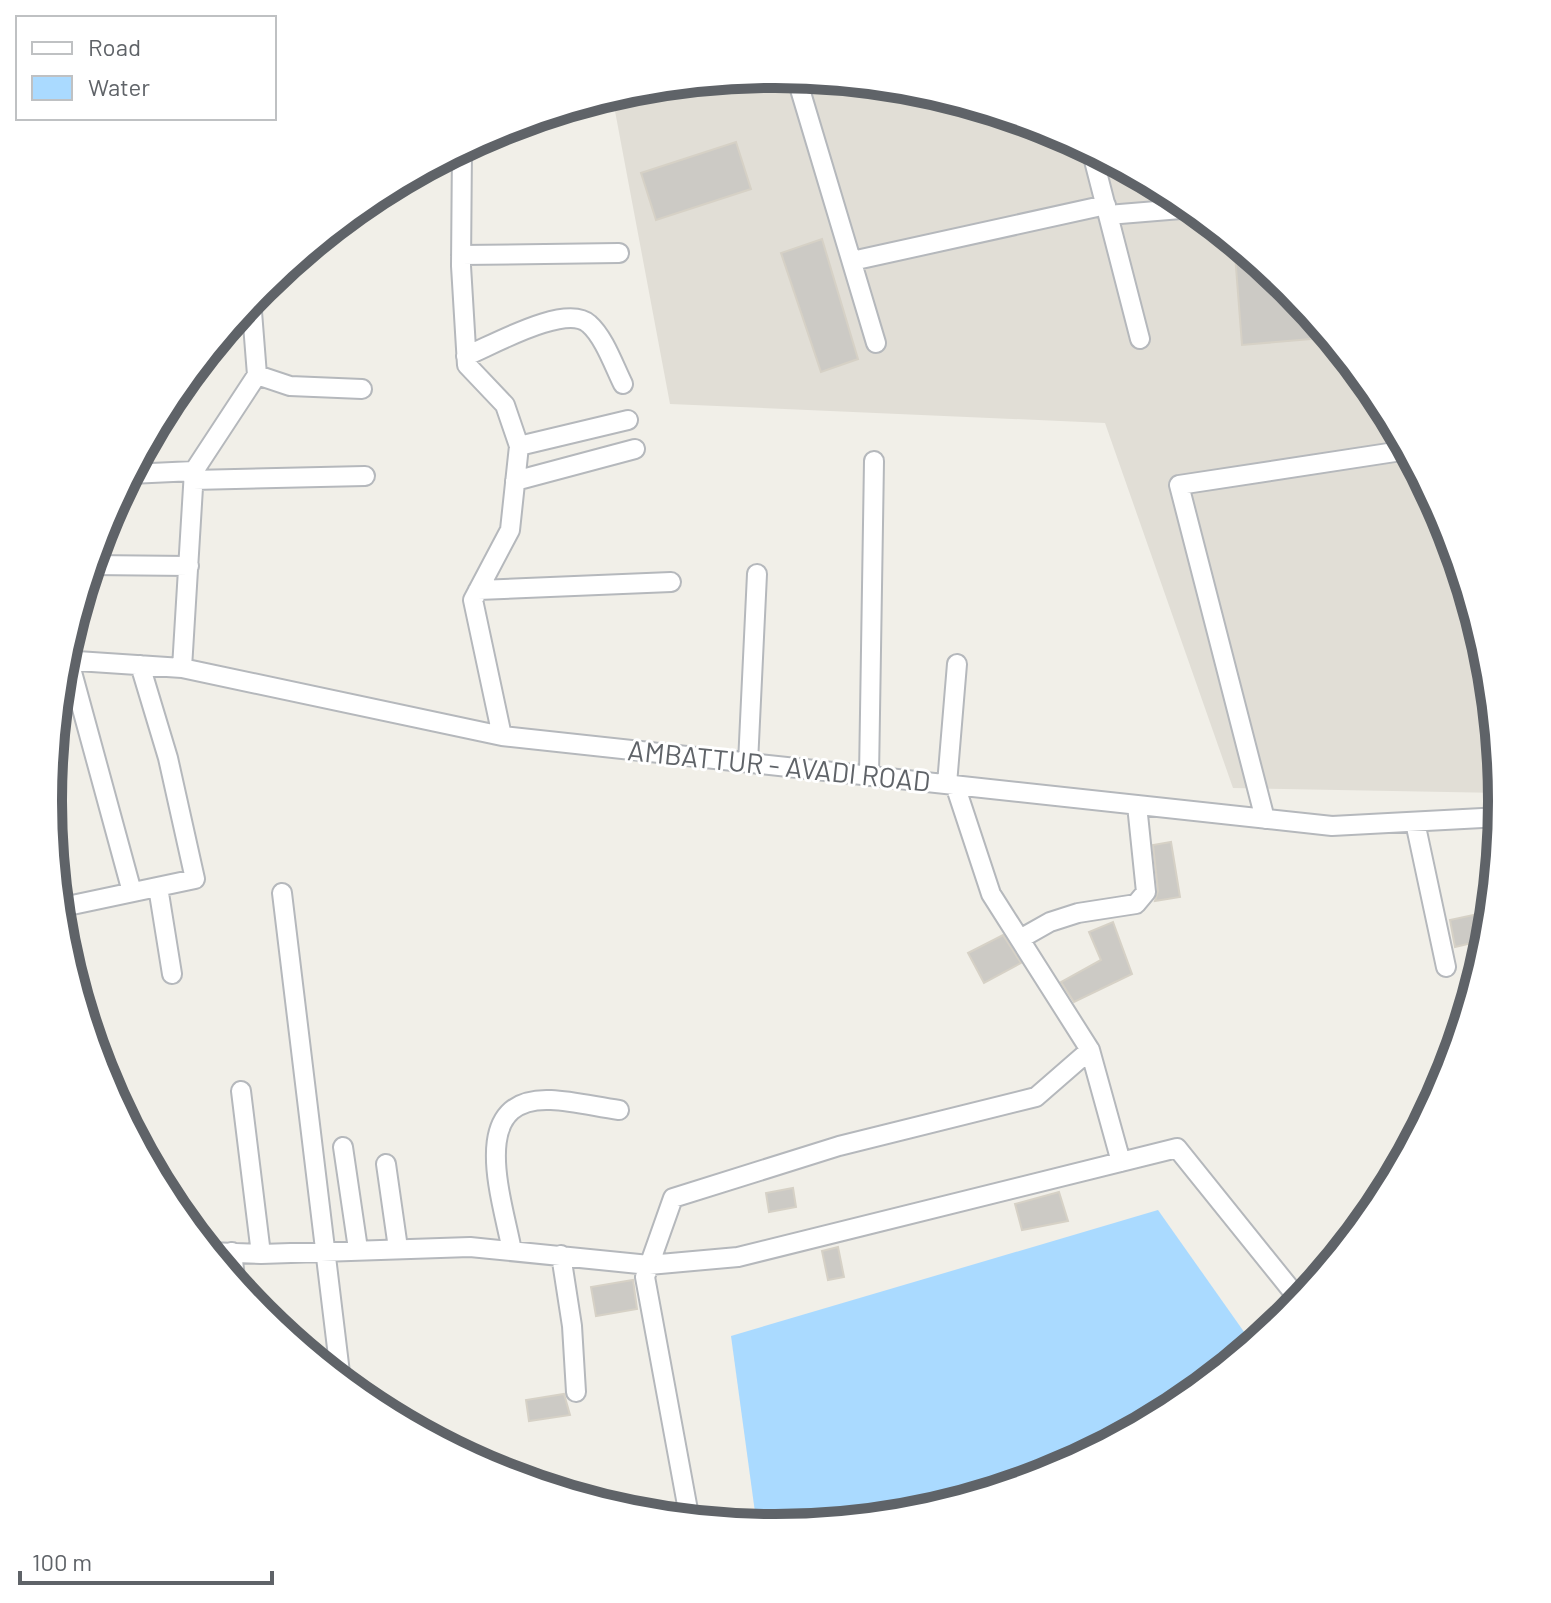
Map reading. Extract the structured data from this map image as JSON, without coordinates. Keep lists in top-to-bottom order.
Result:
{
  "streets": {
    "street": ["AMBATTUR - AVADI ROAD"]
  },
  "legend": ["Road", "Water"],
  "scale_bar": "100 m"
}
